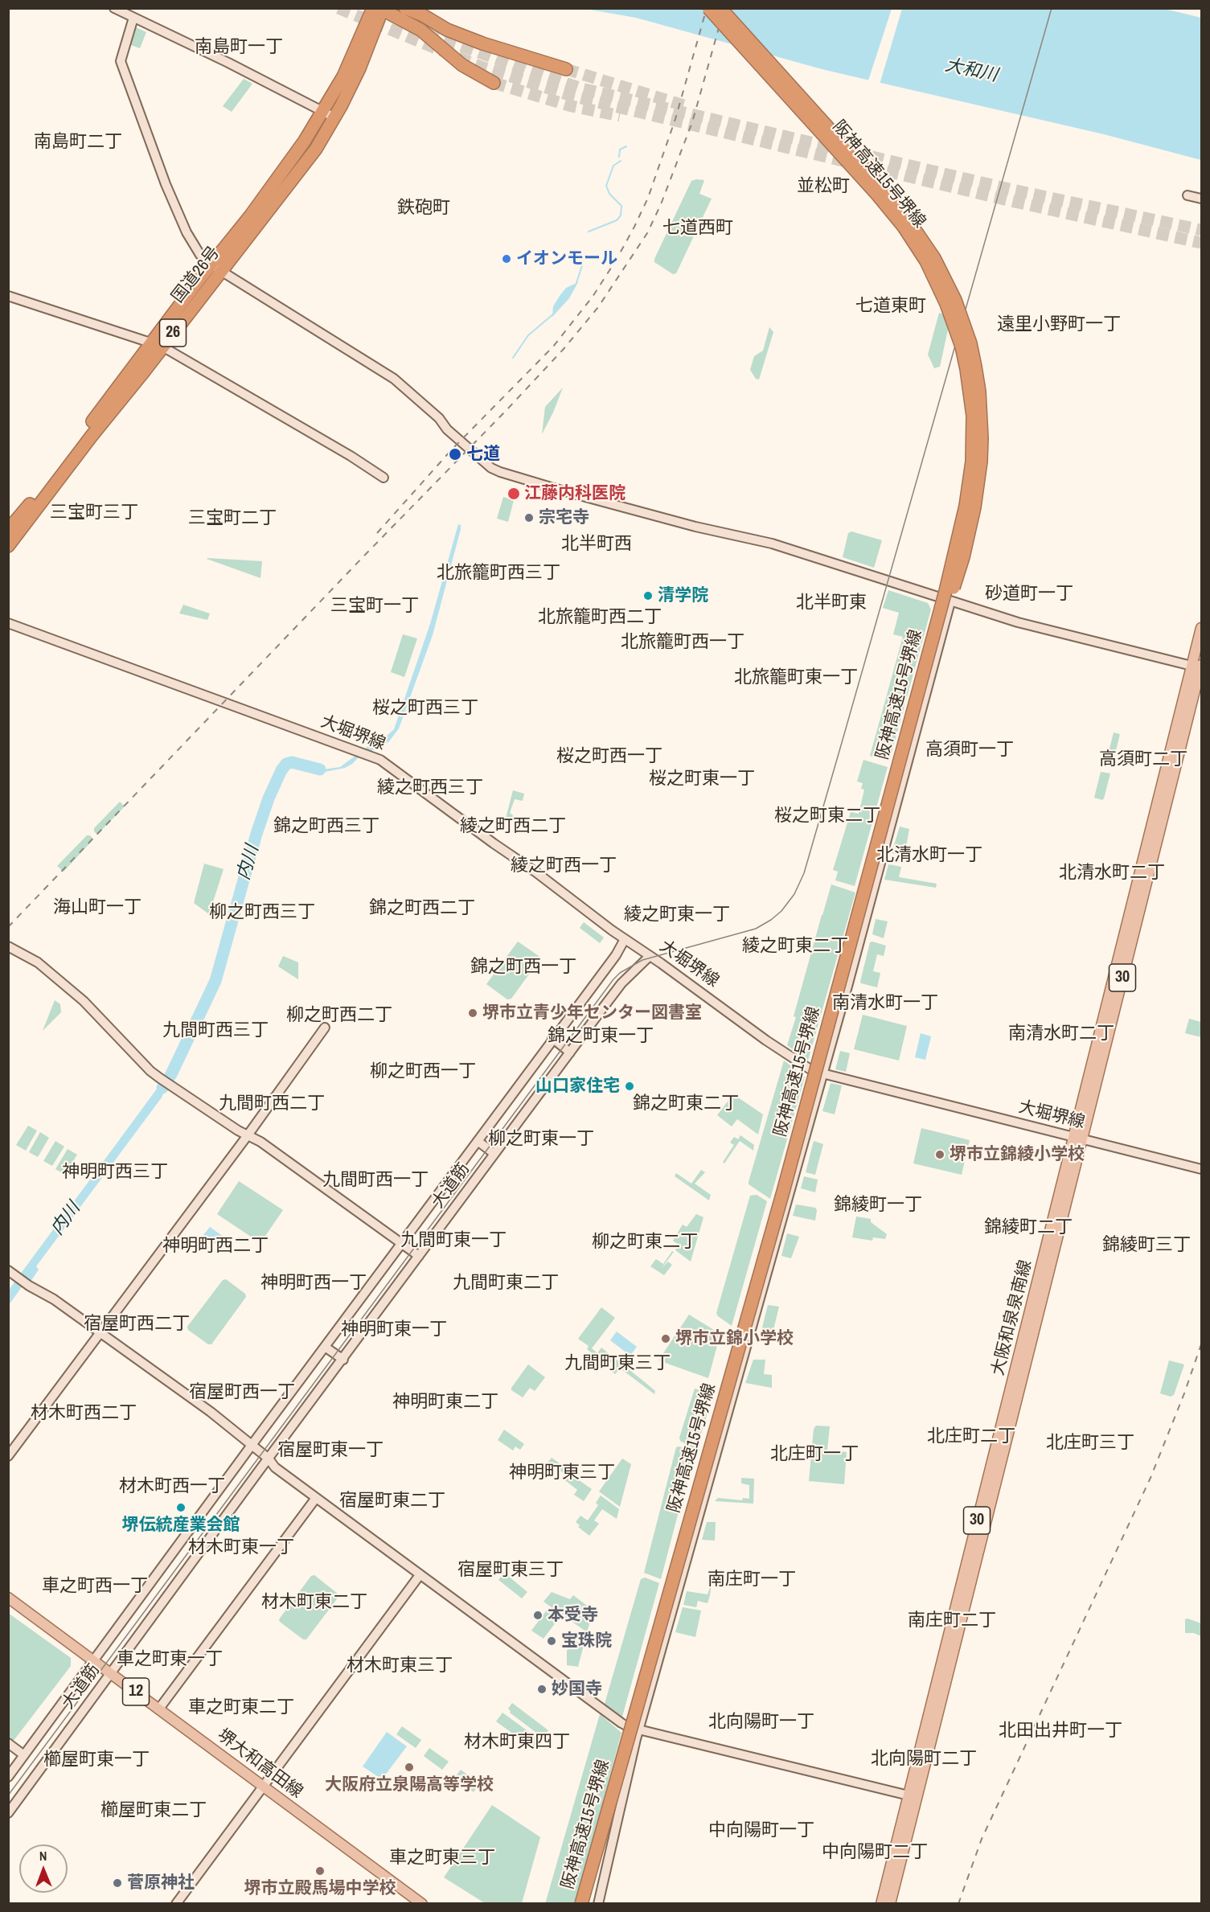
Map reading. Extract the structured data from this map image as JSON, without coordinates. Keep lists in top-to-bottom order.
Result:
{
  "streets": {
    "highway": ["阪神高速15号堺線", "国道26号", "26"],
    "main road": [
      "30",
      "大阪和泉泉南線",
      "12",
      "堺大和高田線"
    ],
    "street": ["大堀堺線", "大道筋"]
  },
  "crossings": [
    ["大堀堺線", "大道筋"],
    ["大堀堺線", "大阪和泉泉南線"],
    ["大道筋", "堺大和高田線"]
  ],
  "districts": [
    "南島町一丁",
    "南島町二丁",
    "並松町",
    "鉄砲町",
    "七道西町",
    "七道東町",
    "遠里小野町一丁",
    "三宝町三丁",
    "三宝町二丁",
    "北半町西",
    "北旅籠町西三丁",
    "砂道町一丁",
    "北半町東",
    "三宝町一丁",
    "北旅籠町西二丁",
    "北旅籠町西一丁",
    "北旅籠町東一丁",
    "桜之町西三丁",
    "高須町一丁",
    "桜之町西一丁",
    "高須町二丁",
    "桜之町東一丁",
    "綾之町西三丁",
    "桜之町東二丁",
    "錦之町西三丁",
    "綾之町西二丁",
    "北清水町一丁",
    "綾之町西一丁",
    "北清水町二丁",
    "海山町一丁",
    "錦之町西二丁",
    "柳之町西三丁",
    "綾之町東一丁",
    "綾之町東二丁",
    "錦之町西一丁",
    "南清水町一丁",
    "柳之町西二丁",
    "九間町西三丁",
    "南清水町二丁",
    "錦之町東一丁",
    "柳之町西一丁",
    "九間町西二丁",
    "錦之町東二丁",
    "柳之町東一丁",
    "神明町西三丁",
    "九間町西一丁",
    "錦綾町一丁",
    "錦綾町二丁",
    "九間町東一丁",
    "柳之町東二丁",
    "錦綾町三丁",
    "神明町西二丁",
    "神明町西一丁",
    "九間町東二丁",
    "宿屋町西二丁",
    "神明町東一丁",
    "九間町東三丁",
    "宿屋町西一丁",
    "神明町東二丁",
    "材木町西二丁",
    "北庄町二丁",
    "北庄町三丁",
    "宿屋町東一丁",
    "北庄町一丁",
    "神明町東三丁",
    "材木町西一丁",
    "宿屋町東二丁",
    "材木町東一丁",
    "宿屋町東三丁",
    "南庄町一丁",
    "車之町西一丁",
    "材木町東二丁",
    "南庄町二丁",
    "車之町東一丁",
    "材木町東三丁",
    "車之町東二丁",
    "北向陽町一丁",
    "北田出井町一丁",
    "材木町東四丁",
    "北向陽町二丁",
    "櫛屋町東一丁",
    "櫛屋町東二丁",
    "中向陽町一丁",
    "中向陽町二丁",
    "車之町東三丁"
  ],
  "water": ["大和川", "内川"],
  "places": [
    "イオンモール",
    "七道",
    "江藤内科医院",
    "宗宅寺",
    "清学院",
    "堺市立青少年センター図書室",
    "山口家住宅",
    "堺市立錦綾小学校",
    "堺市立錦小学校",
    "堺伝統産業会館",
    "本受寺",
    "宝珠院",
    "妙国寺",
    "大阪府立泉陽高等学校",
    "堺市立殿馬場中学校",
    "菅原神社"
  ],
  "north": "top"
}
